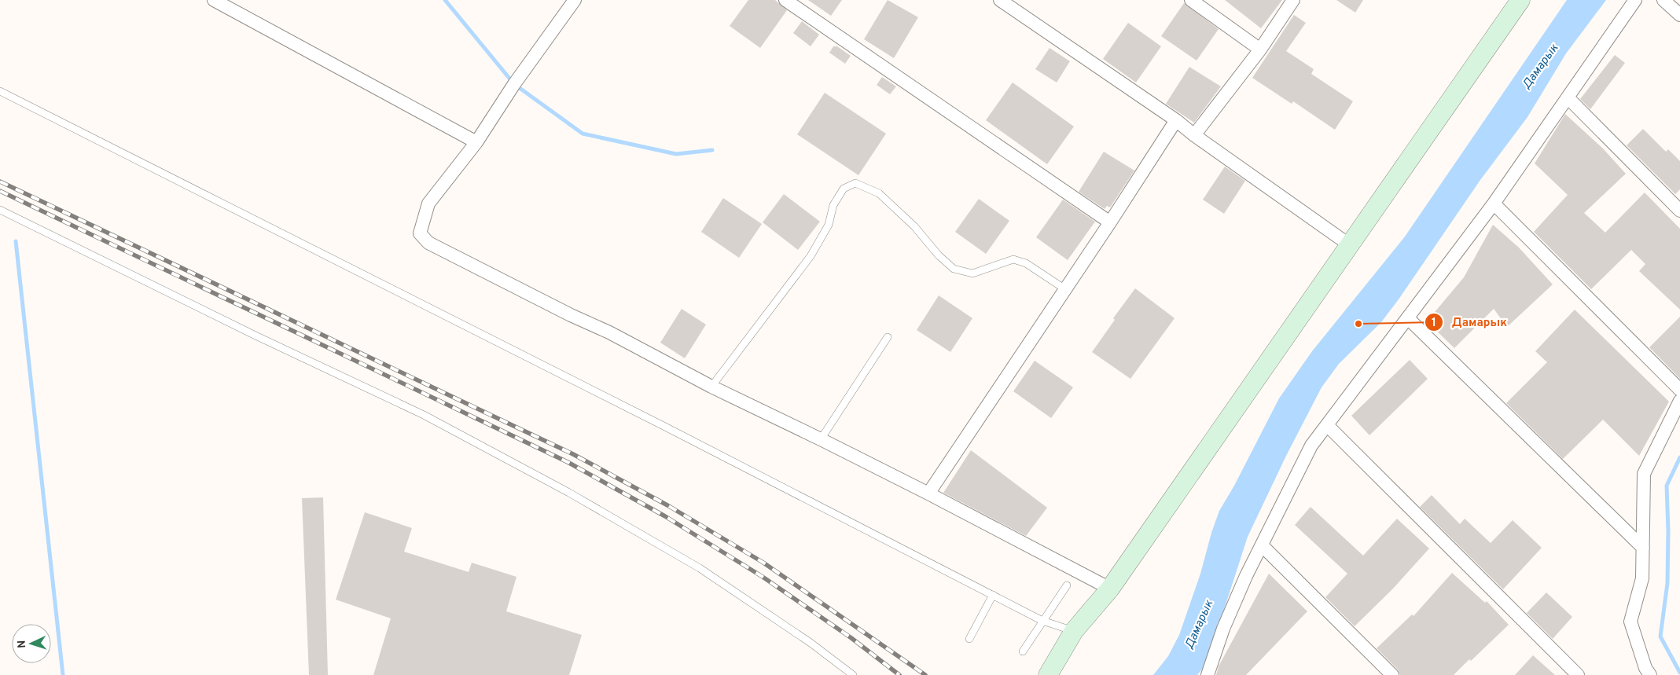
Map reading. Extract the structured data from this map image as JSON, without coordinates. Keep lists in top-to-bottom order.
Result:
{
  "water": ["Дамарык"],
  "places": ["Дамарык"],
  "north": "left"
}
